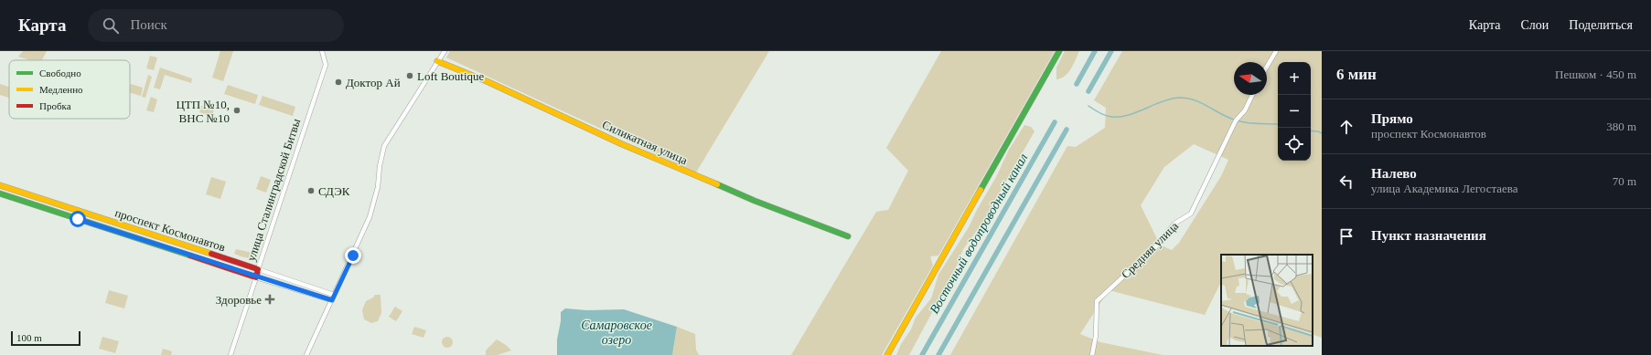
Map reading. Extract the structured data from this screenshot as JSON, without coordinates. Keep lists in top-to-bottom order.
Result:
{
  "streets": {
    "street": [
      "Силикатная улица",
      "улица Сталинградской Битвы",
      "проспект Космонавтов",
      "Средняя улица"
    ]
  },
  "crossings": [
    ["улица Сталинградской Битвы", "проспект Космонавтов"]
  ],
  "water": ["Восточный водопроводный канал", "Самаровское озеро"],
  "places": {
    "other": [
      "Loft Boutique",
      "Доктор Ай",
      "ЦТП №10, ВНС №10",
      "СДЭК"
    ],
    "health": ["Здоровье"]
  },
  "legend": ["Свободно", "Медленно", "Пробка"],
  "scale_bar": "100 m",
  "north": "left",
  "page": {
    "header": "Карта",
    "search": "Поиск",
    "nav": ["Карта", "Слои", "Поделиться"],
    "heading": ["6 мин", "Пешком · 450 m"],
    "map_buttons": ["+", "−"],
    "list": [
      ["Прямо", "проспект Космонавтов", "380 m"],
      ["Налево", "улица Академика Легостаева", "70 m"],
      "Пункт назначения"
    ],
    "scale": "100 m"
  }
}
